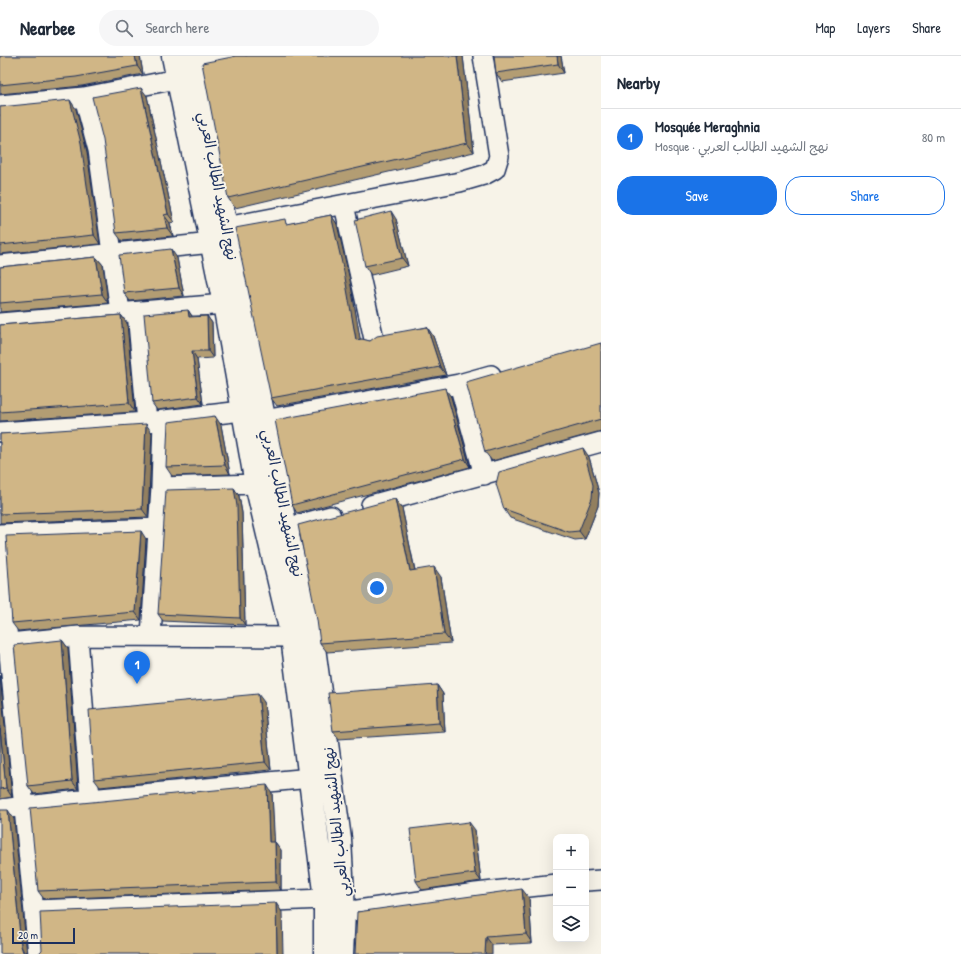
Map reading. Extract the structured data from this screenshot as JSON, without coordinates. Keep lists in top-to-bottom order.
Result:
{
  "streets": {
    "main road": ["نهج الشهيد الطالب العربي"]
  },
  "scale_bar": "20 m",
  "page": {
    "header": "Nearbee",
    "search": "Search here",
    "nav": ["Map", "Layers", "Share"],
    "heading": "Nearby",
    "list": [
      {
        "mark": "1",
        "name": "Mosquée Meraghnia",
        "note": "Mosque · نهج الشهيد الطالب العربي",
        "value": "80 m"
      }
    ],
    "buttons": ["Save", "Share"],
    "pins": "1",
    "map_buttons": ["+", "−"],
    "scale": "20 m"
  }
}
